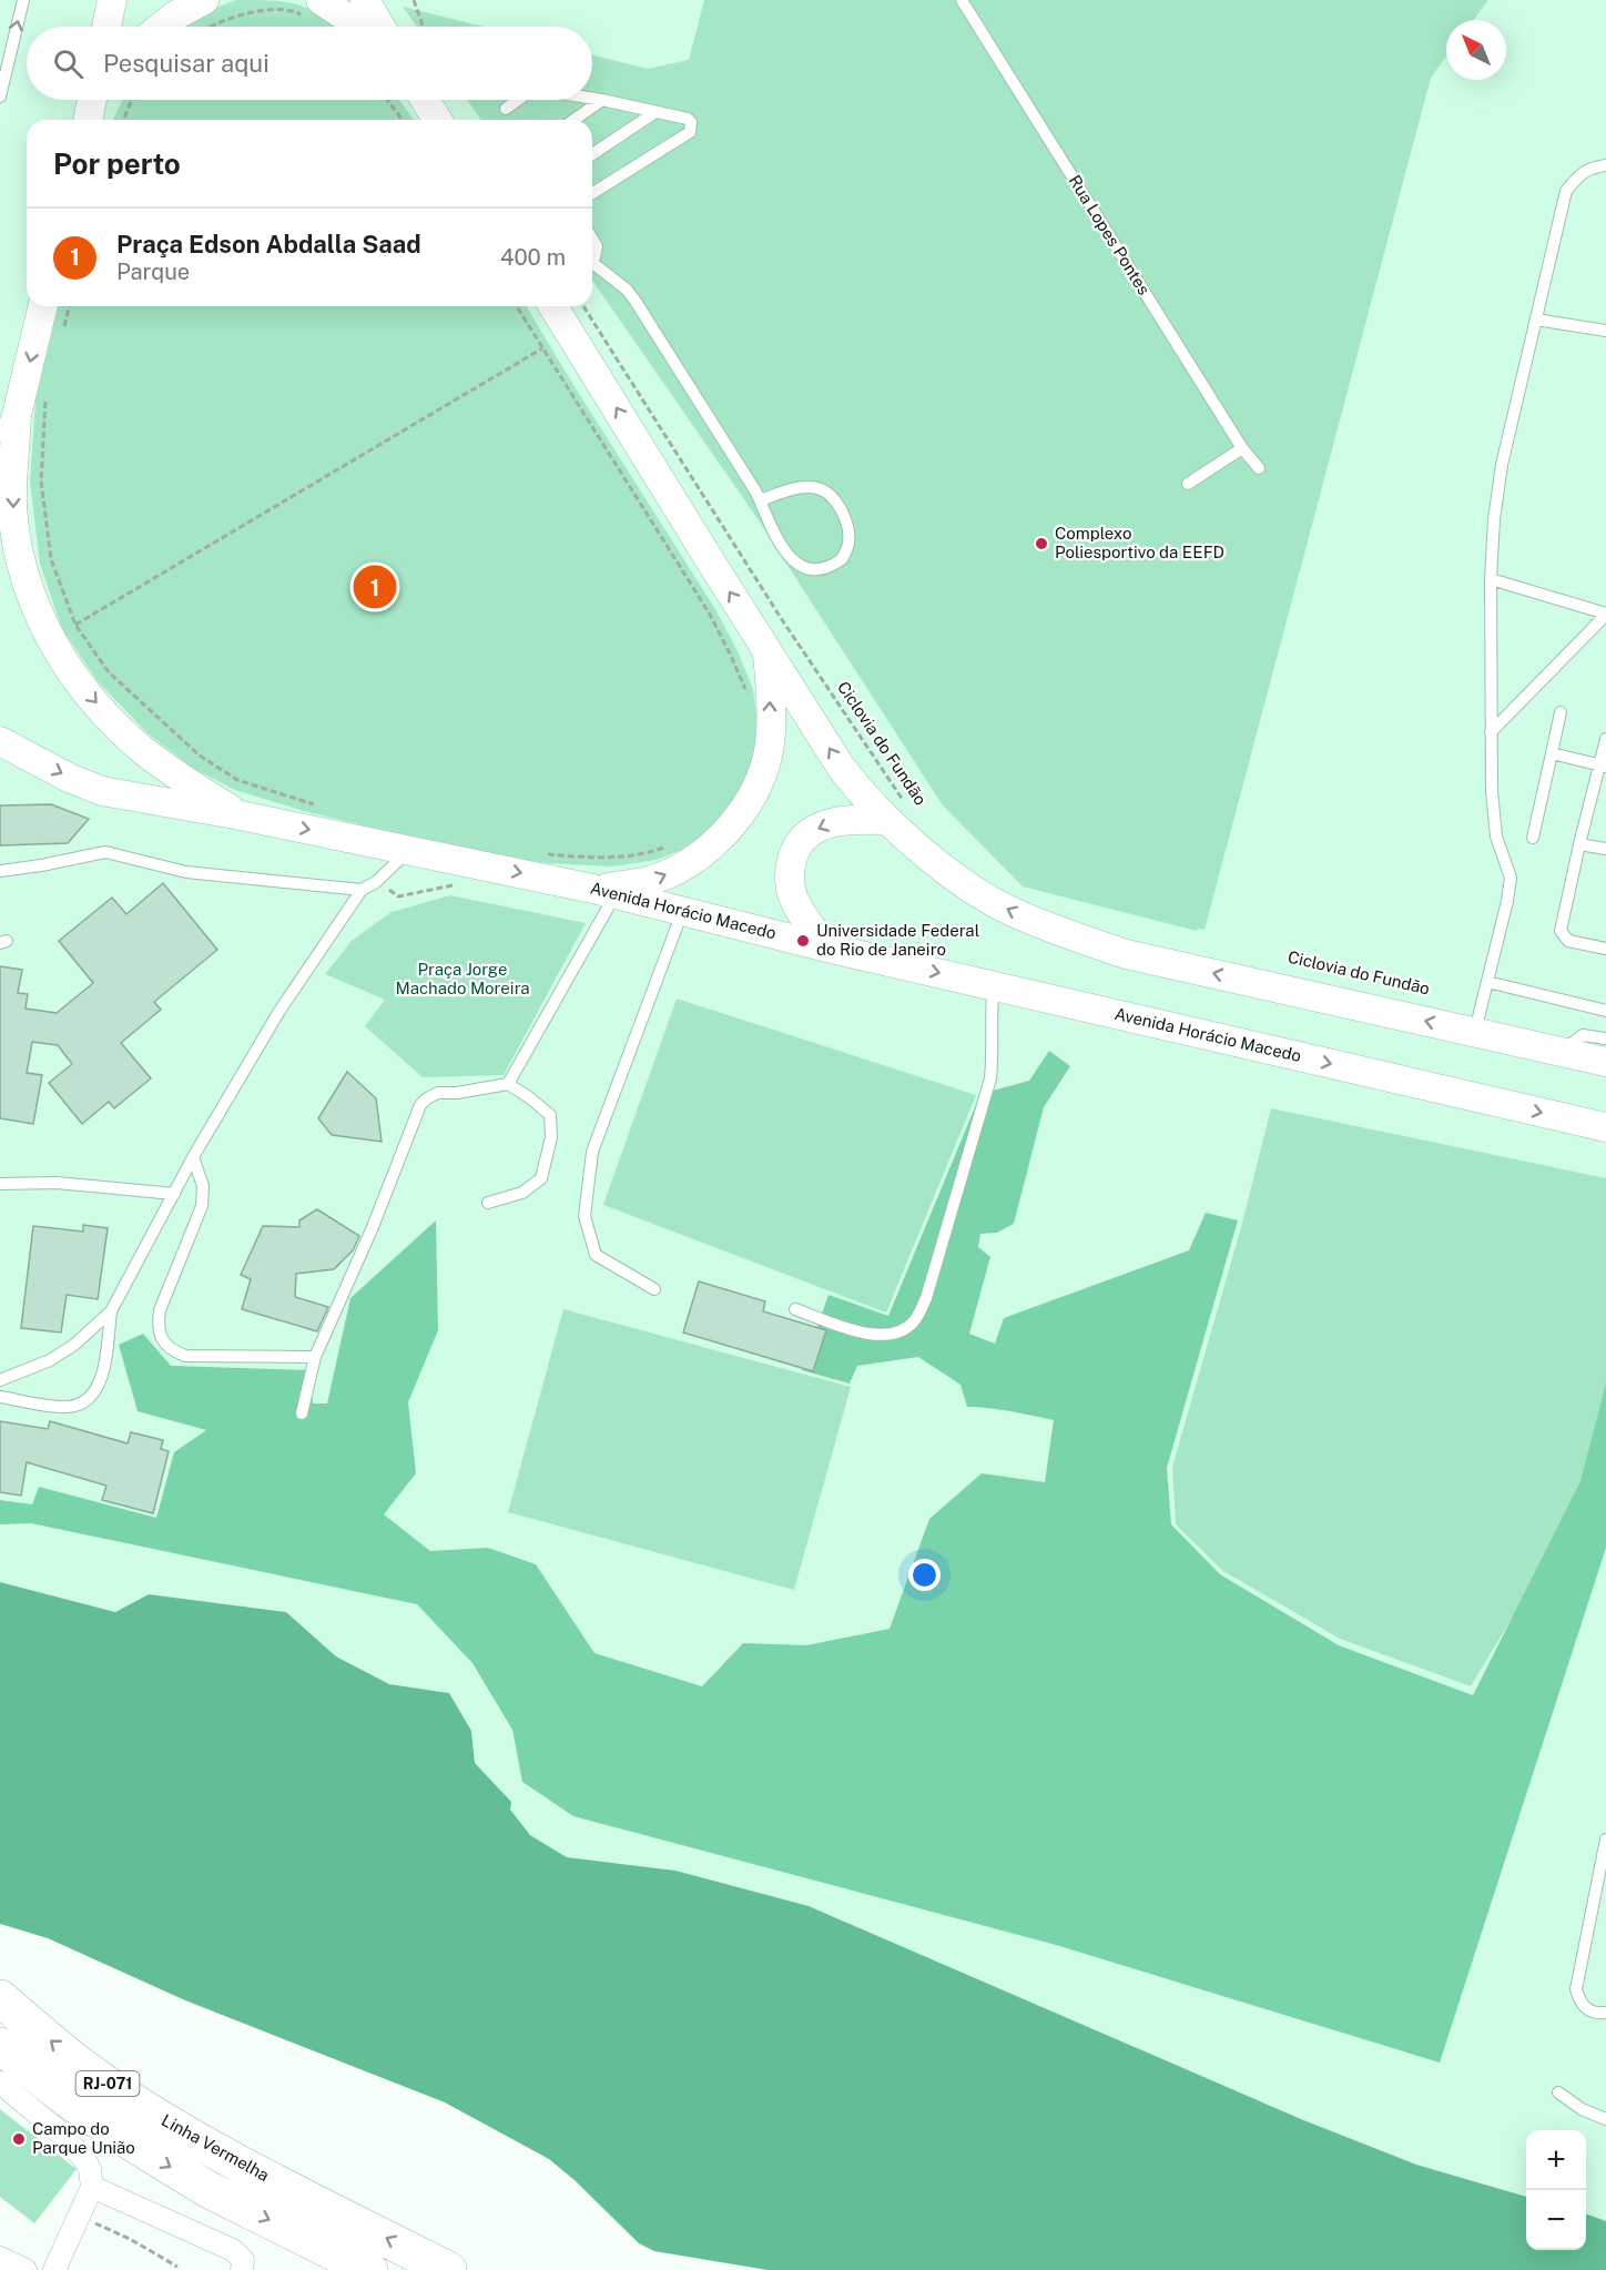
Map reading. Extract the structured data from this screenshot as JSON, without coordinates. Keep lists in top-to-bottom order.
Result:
{
  "streets": {
    "highway": ["RJ-071", "Linha Vermelha"],
    "street": ["Avenida Horácio Macedo"],
    "lane": ["Rua Lopes Pontes"],
    "path": ["Ciclovia do Fundão"]
  },
  "parks": ["Praça Jorge Machado Moreira"],
  "places": ["Complexo Poliesportivo da EEFD", "Universidade Federal do Rio de Janeiro", "Campo do Parque União"],
  "north": "top left",
  "page": {
    "search": "Pesquisar aqui",
    "heading": "Por perto",
    "list": [
      {
        "mark": "1",
        "name": "Praça Edson Abdalla Saad",
        "note": "Parque",
        "value": "400 m"
      }
    ],
    "pins": "1",
    "map_buttons": ["+", "−"]
  }
}
